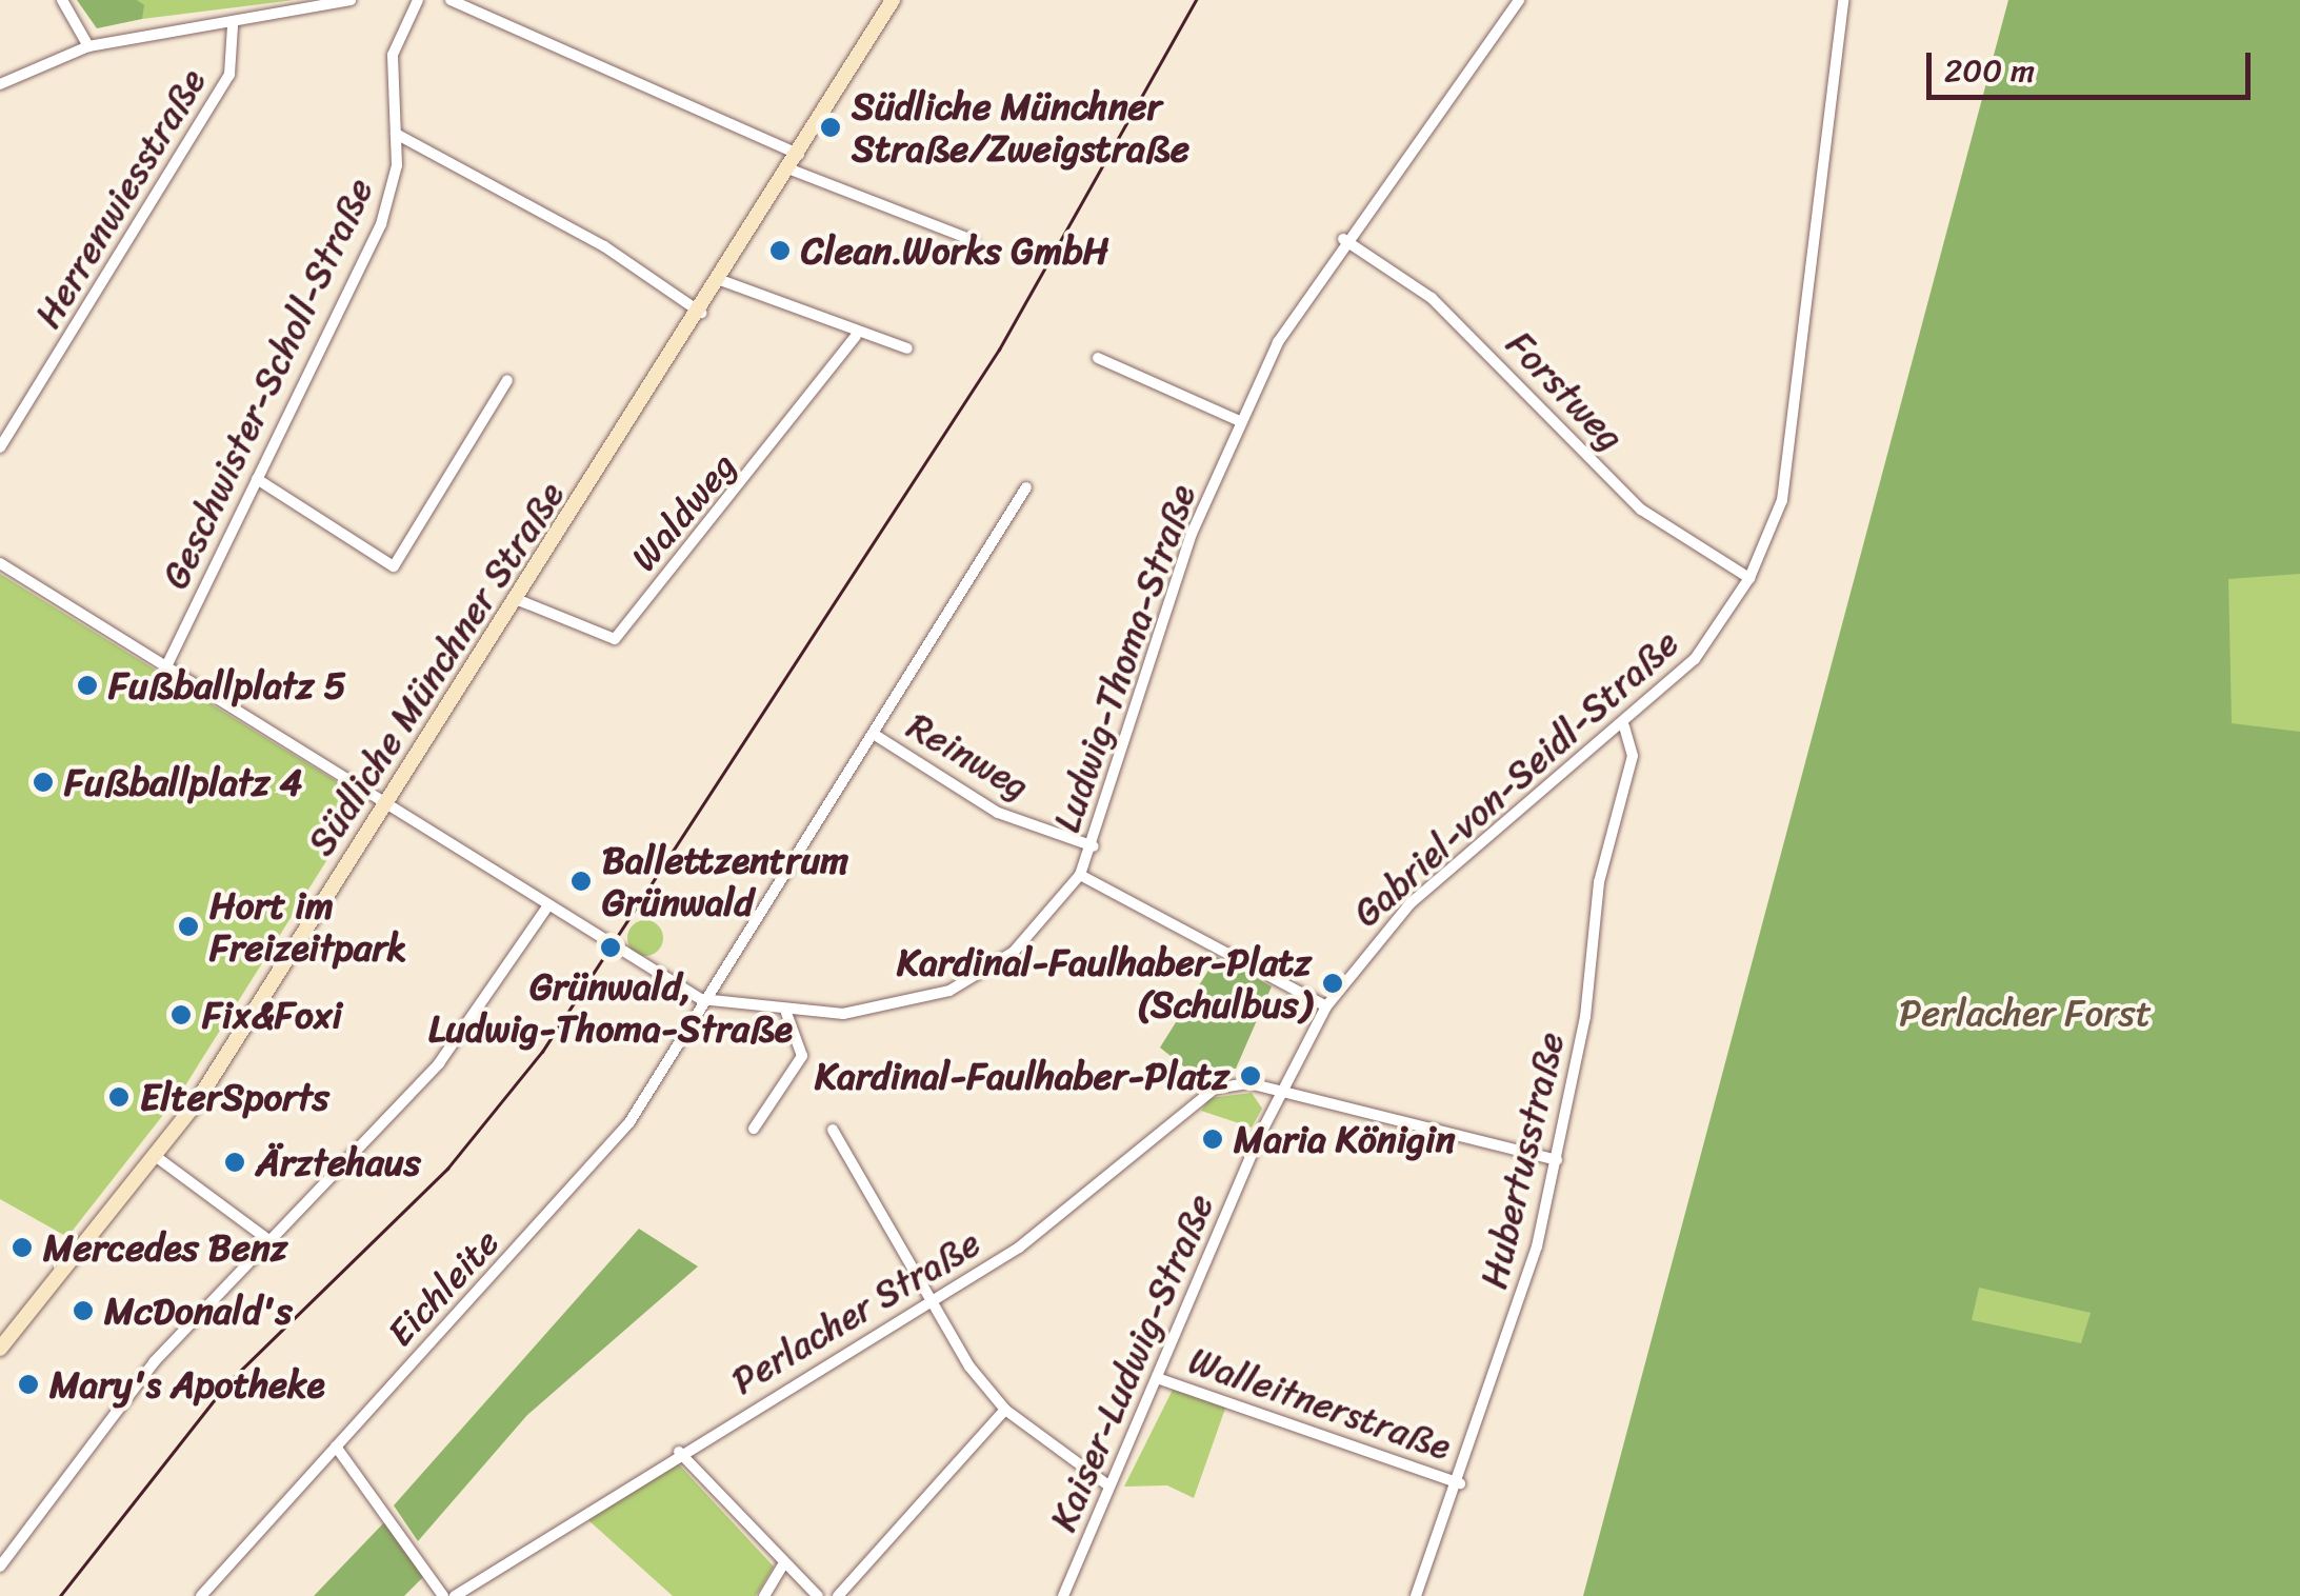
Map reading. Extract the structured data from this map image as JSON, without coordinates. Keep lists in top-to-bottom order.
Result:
{
  "streets": {
    "main road": ["Südliche Münchner Straße"],
    "street": [
      "Herrenwiesstraße",
      "Geschwister-Scholl-Straße",
      "Forstweg",
      "Waldweg",
      "Ludwig-Thoma-Straße",
      "Reinweg",
      "Gabriel-von-Seidl-Straße",
      "Hubertusstraße",
      "Eichleite",
      "Perlacher Straße",
      "Kaiser-Ludwig-Straße",
      "Walleitnerstraße"
    ]
  },
  "crossings": [
    ["Geschwister-Scholl-Straße", "Ludwig-Thoma-Straße"],
    ["Forstweg", "Ludwig-Thoma-Straße"],
    ["Forstweg", "Gabriel-von-Seidl-Straße"],
    ["Waldweg", "Südliche Münchner Straße"],
    ["Ludwig-Thoma-Straße", "Südliche Münchner Straße"],
    ["Ludwig-Thoma-Straße", "Reinweg"],
    ["Ludwig-Thoma-Straße", "Eichleite"],
    ["Reinweg", "Eichleite"],
    ["Gabriel-von-Seidl-Straße", "Hubertusstraße"],
    ["Gabriel-von-Seidl-Straße", "Perlacher Straße"],
    ["Gabriel-von-Seidl-Straße", "Kaiser-Ludwig-Straße"],
    ["Hubertusstraße", "Perlacher Straße"],
    ["Hubertusstraße", "Walleitnerstraße"],
    ["Perlacher Straße", "Kaiser-Ludwig-Straße"],
    ["Kaiser-Ludwig-Straße", "Walleitnerstraße"]
  ],
  "parks": ["Perlacher Forst"],
  "places": [
    "Südliche Münchner Straße/Zweigstraße",
    "Clean.Works GmbH",
    "Fußballplatz 5",
    "Fußballplatz 4",
    "Ballettzentrum Grünwald",
    "Hort im Freizeitpark",
    "Grünwald, Ludwig-Thoma-Straße",
    "Kardinal-Faulhaber-Platz (Schulbus)",
    "Fix&Foxi",
    "Kardinal-Faulhaber-Platz",
    "ElterSports",
    "Maria Königin",
    "Ärztehaus",
    "Mercedes Benz",
    "McDonald's",
    "Mary's Apotheke"
  ],
  "scale_bar": "200 m"
}
